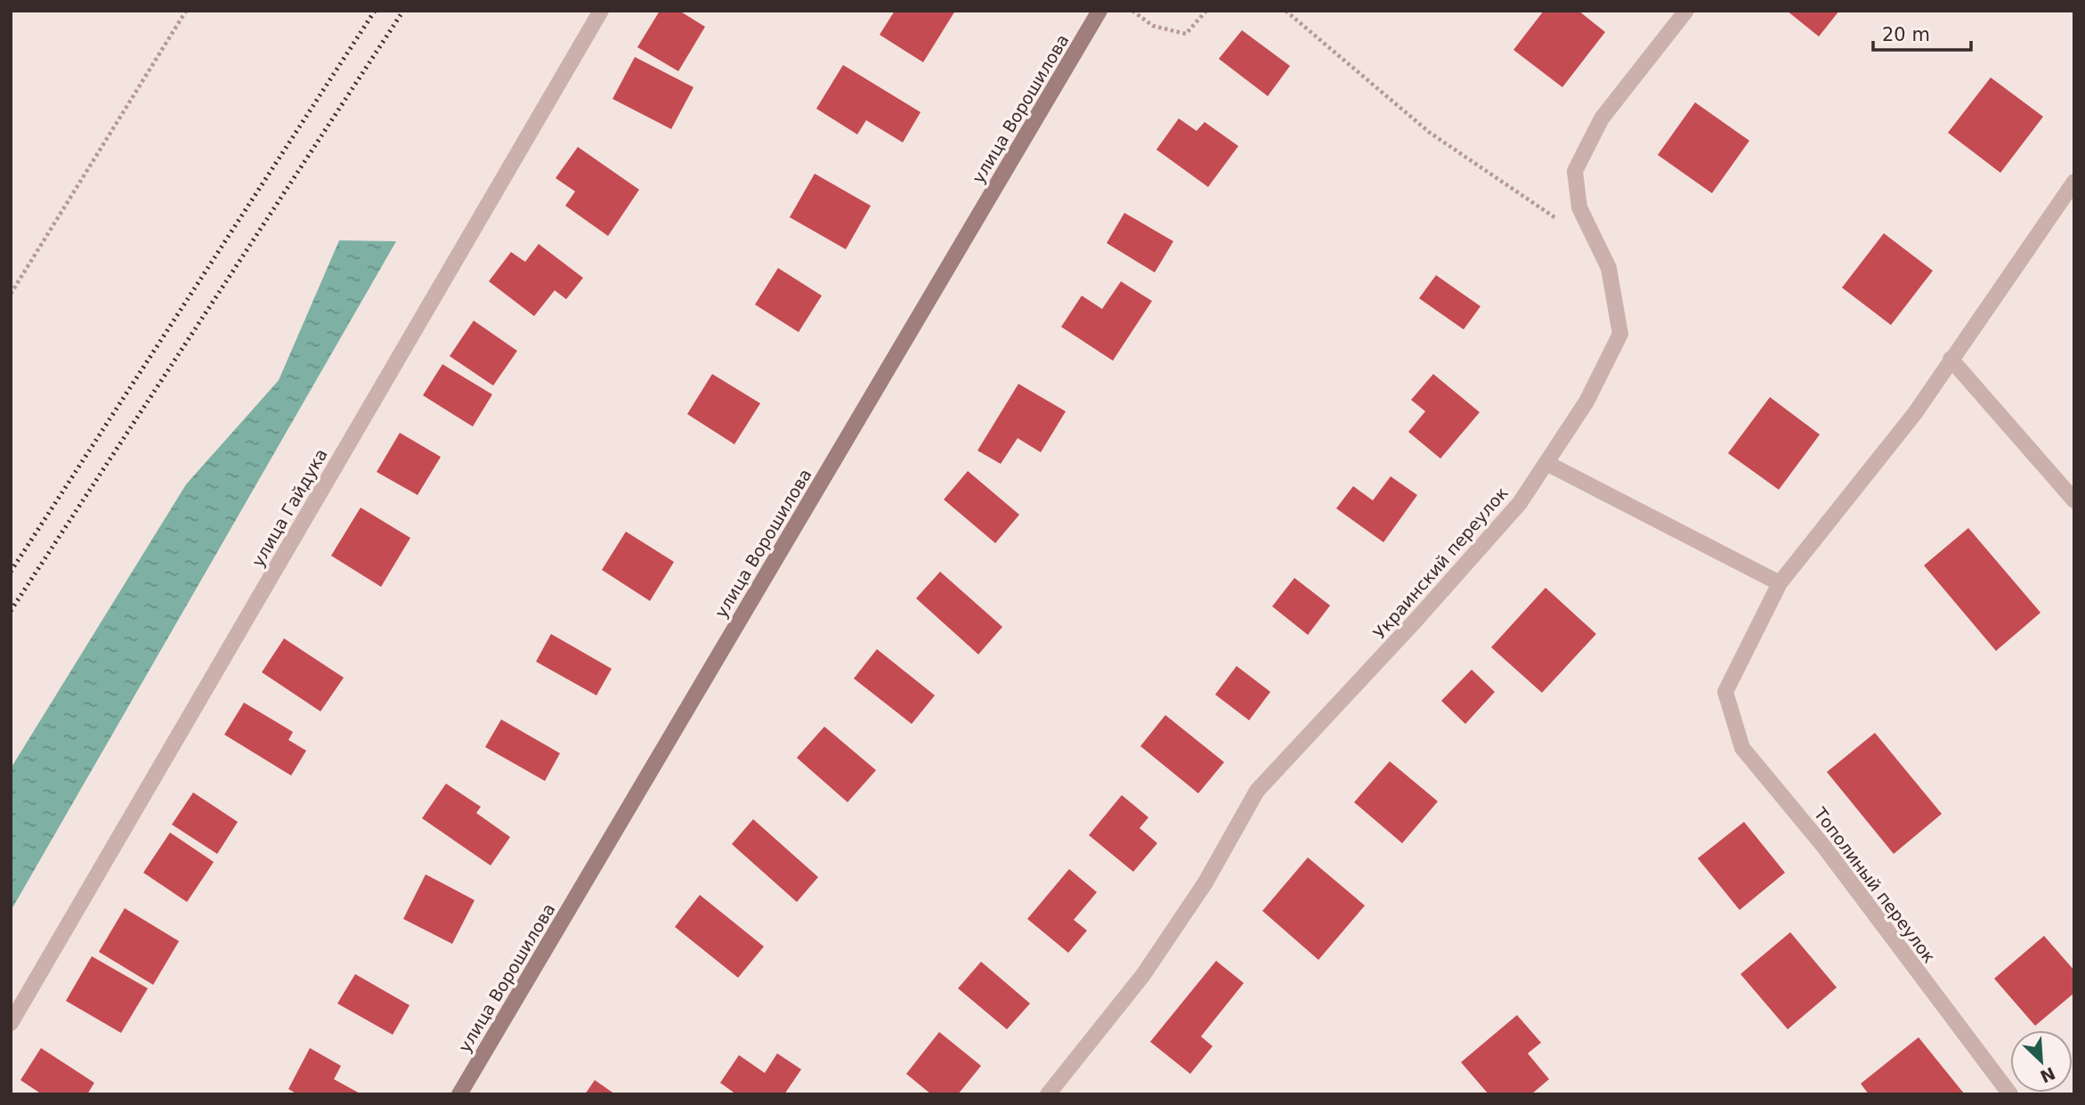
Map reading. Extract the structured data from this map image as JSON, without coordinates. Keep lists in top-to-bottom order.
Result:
{
  "streets": {
    "main road": ["улица Ворошилова"],
    "street": ["улица Гайдука", "Украинский переулок", "Тополиный переулок"]
  },
  "scale_bar": "20 m",
  "north": "bottom right"
}
